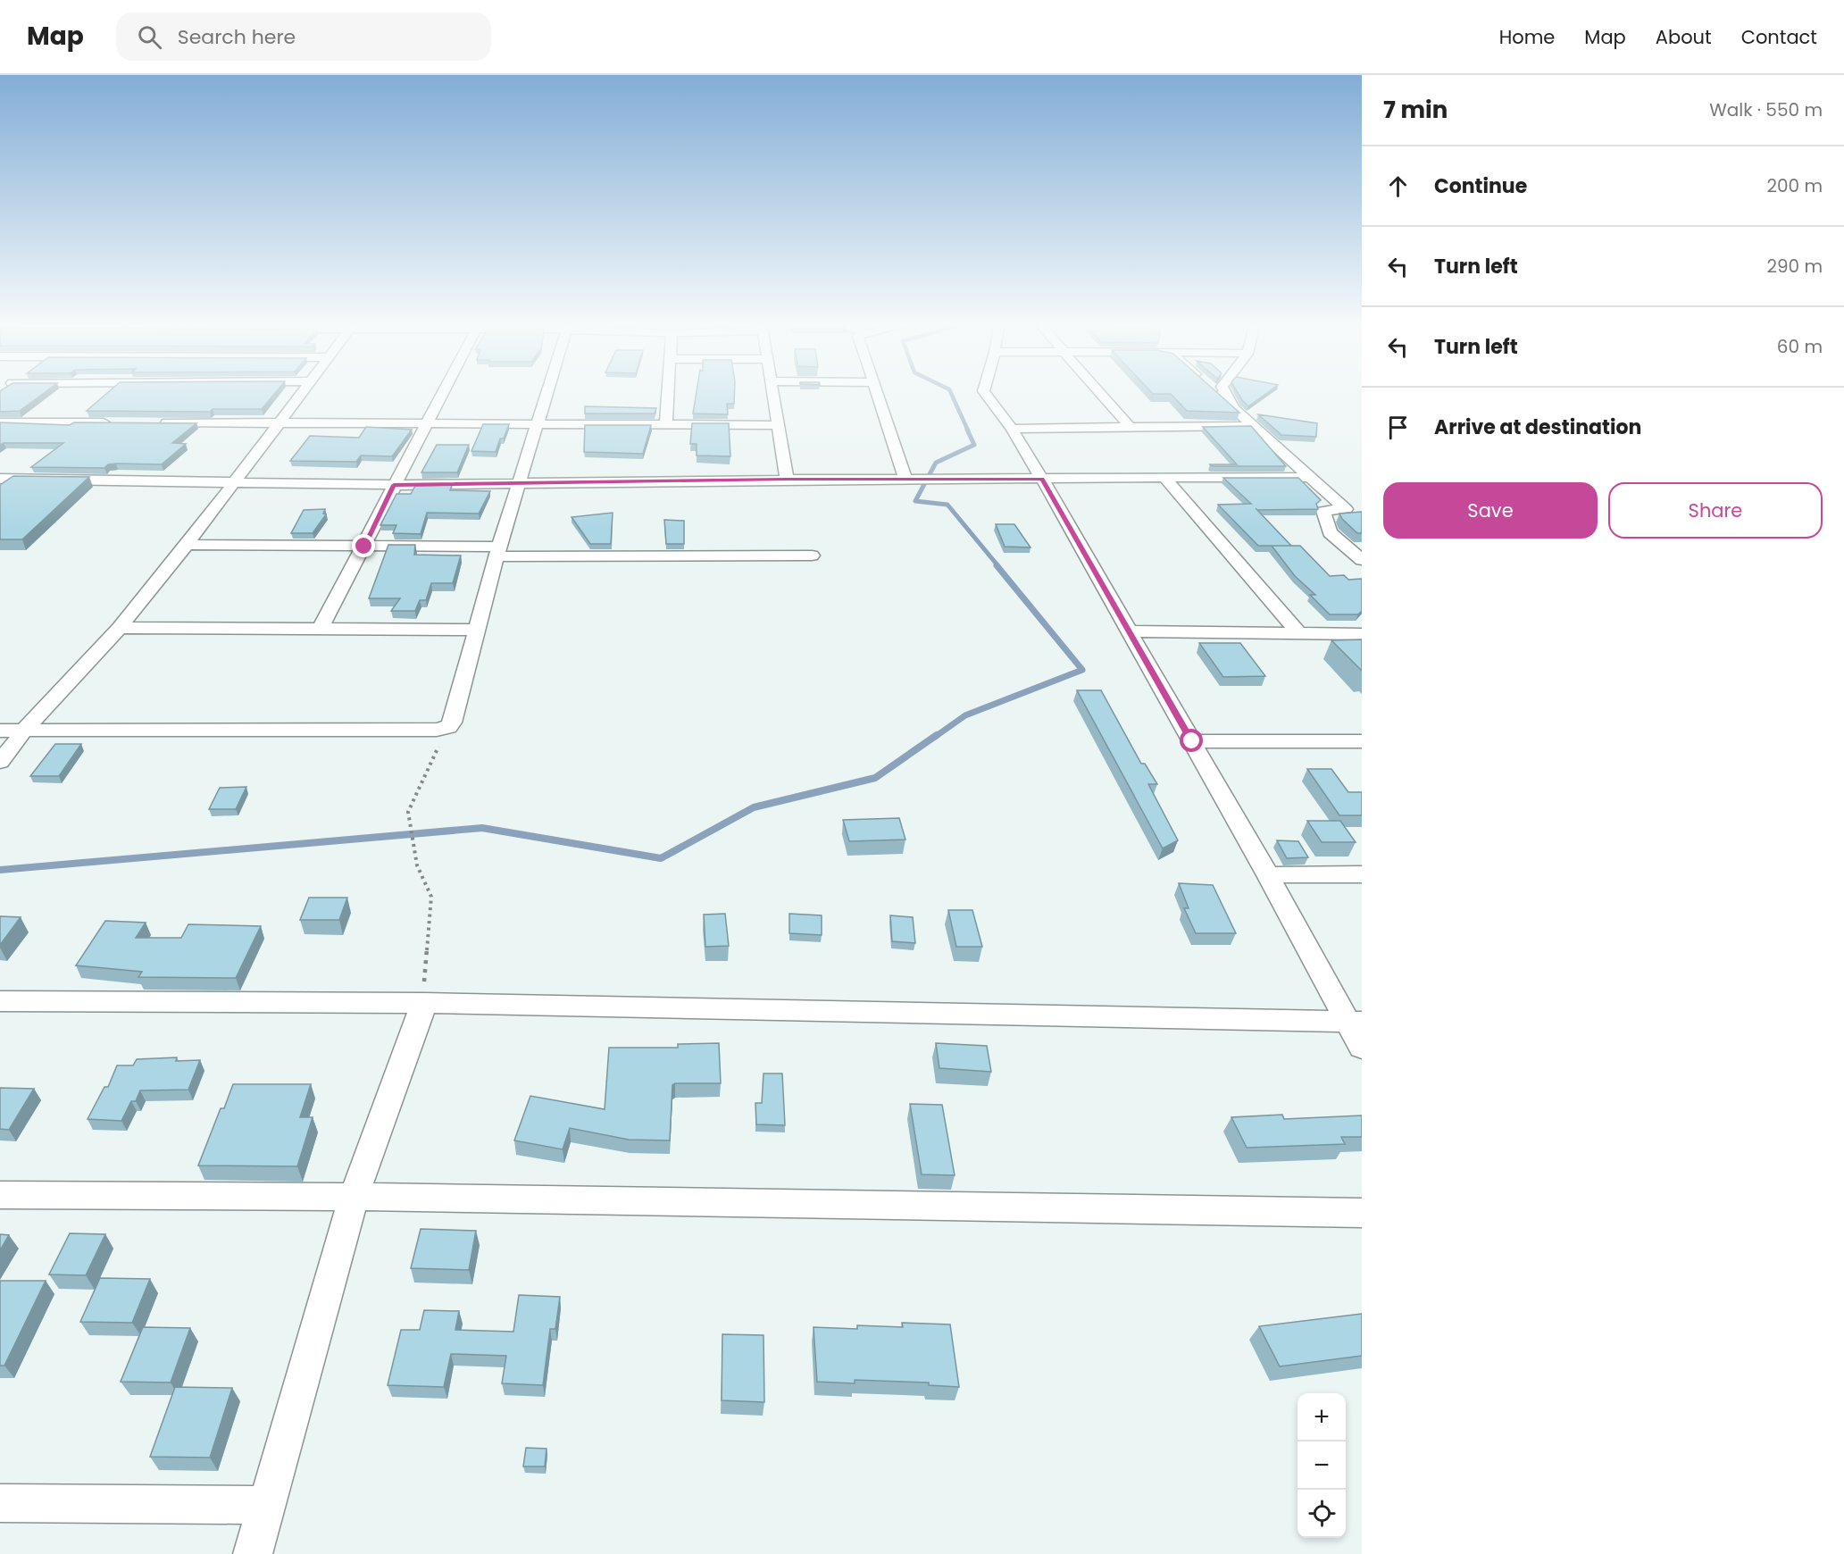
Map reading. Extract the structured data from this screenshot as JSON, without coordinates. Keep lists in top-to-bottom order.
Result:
{
  "page": {
    "header": "Map",
    "search": "Search here",
    "nav": [
      "Home",
      "Map",
      "About",
      "Contact"
    ],
    "heading": ["7 min", "Walk · 550 m"],
    "list": [
      ["Continue", "200 m"],
      ["Turn left", "290 m"],
      ["Turn left", "60 m"],
      "Arrive at destination"
    ],
    "buttons": ["Save", "Share"],
    "map_buttons": ["+", "−"]
  }
}
